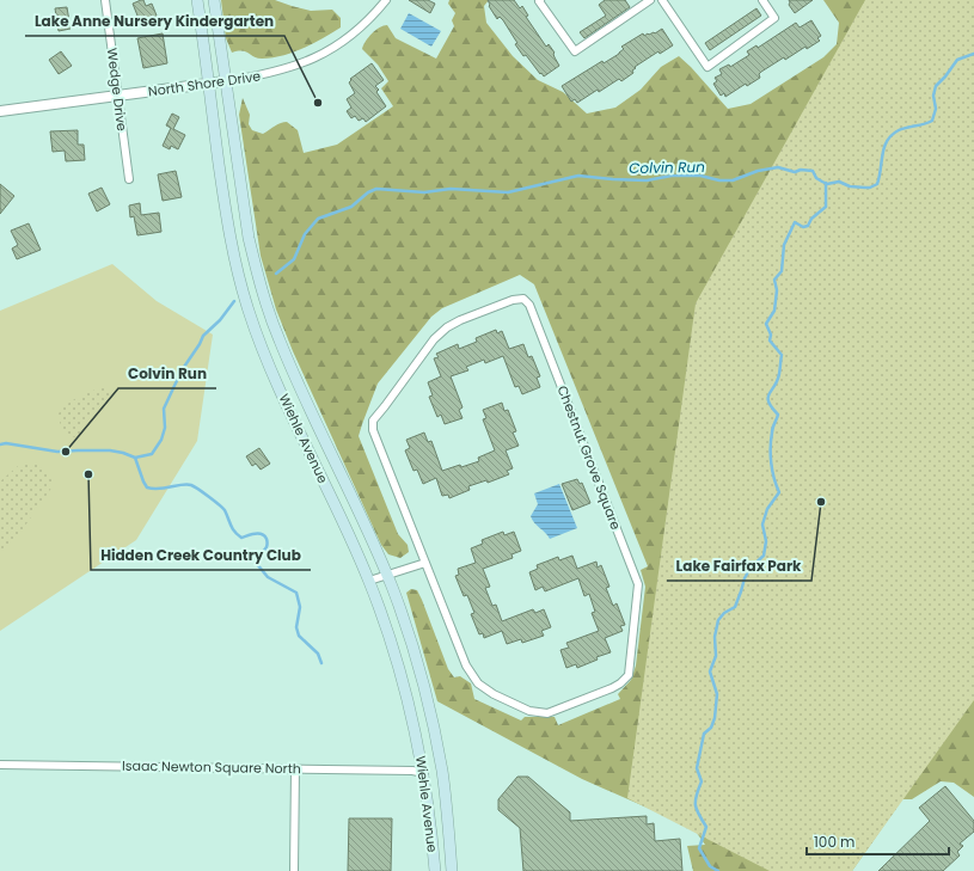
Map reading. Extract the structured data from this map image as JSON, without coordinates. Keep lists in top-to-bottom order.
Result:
{
  "streets": {
    "main road": ["Wiehle Avenue"],
    "street": [
      "North Shore Drive",
      "Wedge Drive",
      "Chestnut Grove Square",
      "Isaac Newton Square North"
    ]
  },
  "crossings": [
    ["North Shore Drive", "Wedge Drive"],
    ["North Shore Drive", "Wiehle Avenue"],
    ["Wiehle Avenue", "Isaac Newton Square North"]
  ],
  "water": ["Colvin Run"],
  "places": [
    "Lake Anne Nursery Kindergarten",
    "Colvin Run",
    "Hidden Creek Country Club",
    "Lake Fairfax Park"
  ],
  "scale_bar": "100 m"
}
